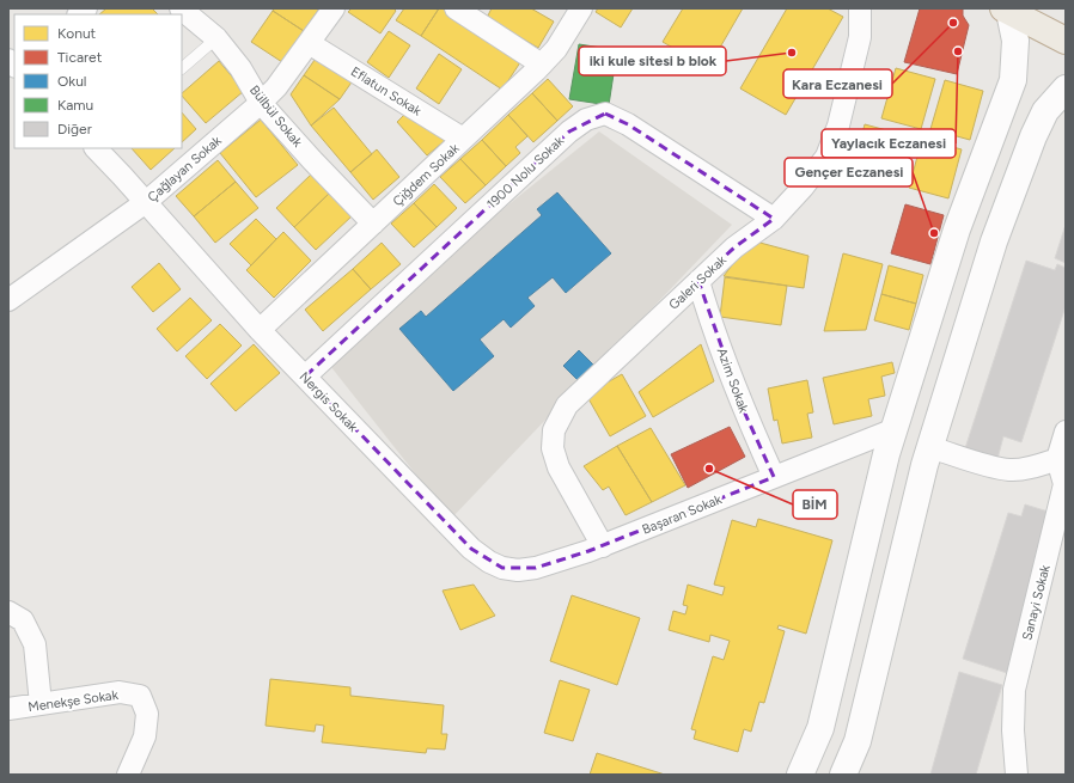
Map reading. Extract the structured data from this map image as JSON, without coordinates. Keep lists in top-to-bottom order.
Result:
{
  "streets": {
    "street": [
      "Eflatun Sokak",
      "Bülbül Sokak",
      "Çağlayan Sokak",
      "1900 Nolu Sokak",
      "Çiğdem Sokak",
      "Galeri Sokak",
      "Azim Sokak",
      "Nergis Sokak",
      "Başaran Sokak",
      "Sanayi Sokak",
      "Menekşe Sokak"
    ]
  },
  "crossings": [
    ["Eflatun Sokak", "Çağlayan Sokak"],
    ["Eflatun Sokak", "Çiğdem Sokak"],
    ["Bülbül Sokak", "Çağlayan Sokak"],
    ["Bülbül Sokak", "Çiğdem Sokak"],
    ["Çağlayan Sokak", "Nergis Sokak"],
    ["1900 Nolu Sokak", "Galeri Sokak"],
    ["1900 Nolu Sokak", "Nergis Sokak"],
    ["Çiğdem Sokak", "Nergis Sokak"],
    ["Galeri Sokak", "Azim Sokak"],
    ["Galeri Sokak", "Nergis Sokak"],
    ["Galeri Sokak", "Başaran Sokak"],
    ["Azim Sokak", "Başaran Sokak"],
    ["Nergis Sokak", "Başaran Sokak"]
  ],
  "places": [
    "Kara Eczanesi",
    "Yaylacık Eczanesi",
    "iki kule sitesi b blok",
    "Gençer Eczanesi",
    "BİM"
  ],
  "legend": [
    "Konut",
    "Ticaret",
    "Okul",
    "Kamu",
    "Diğer"
  ]
}
